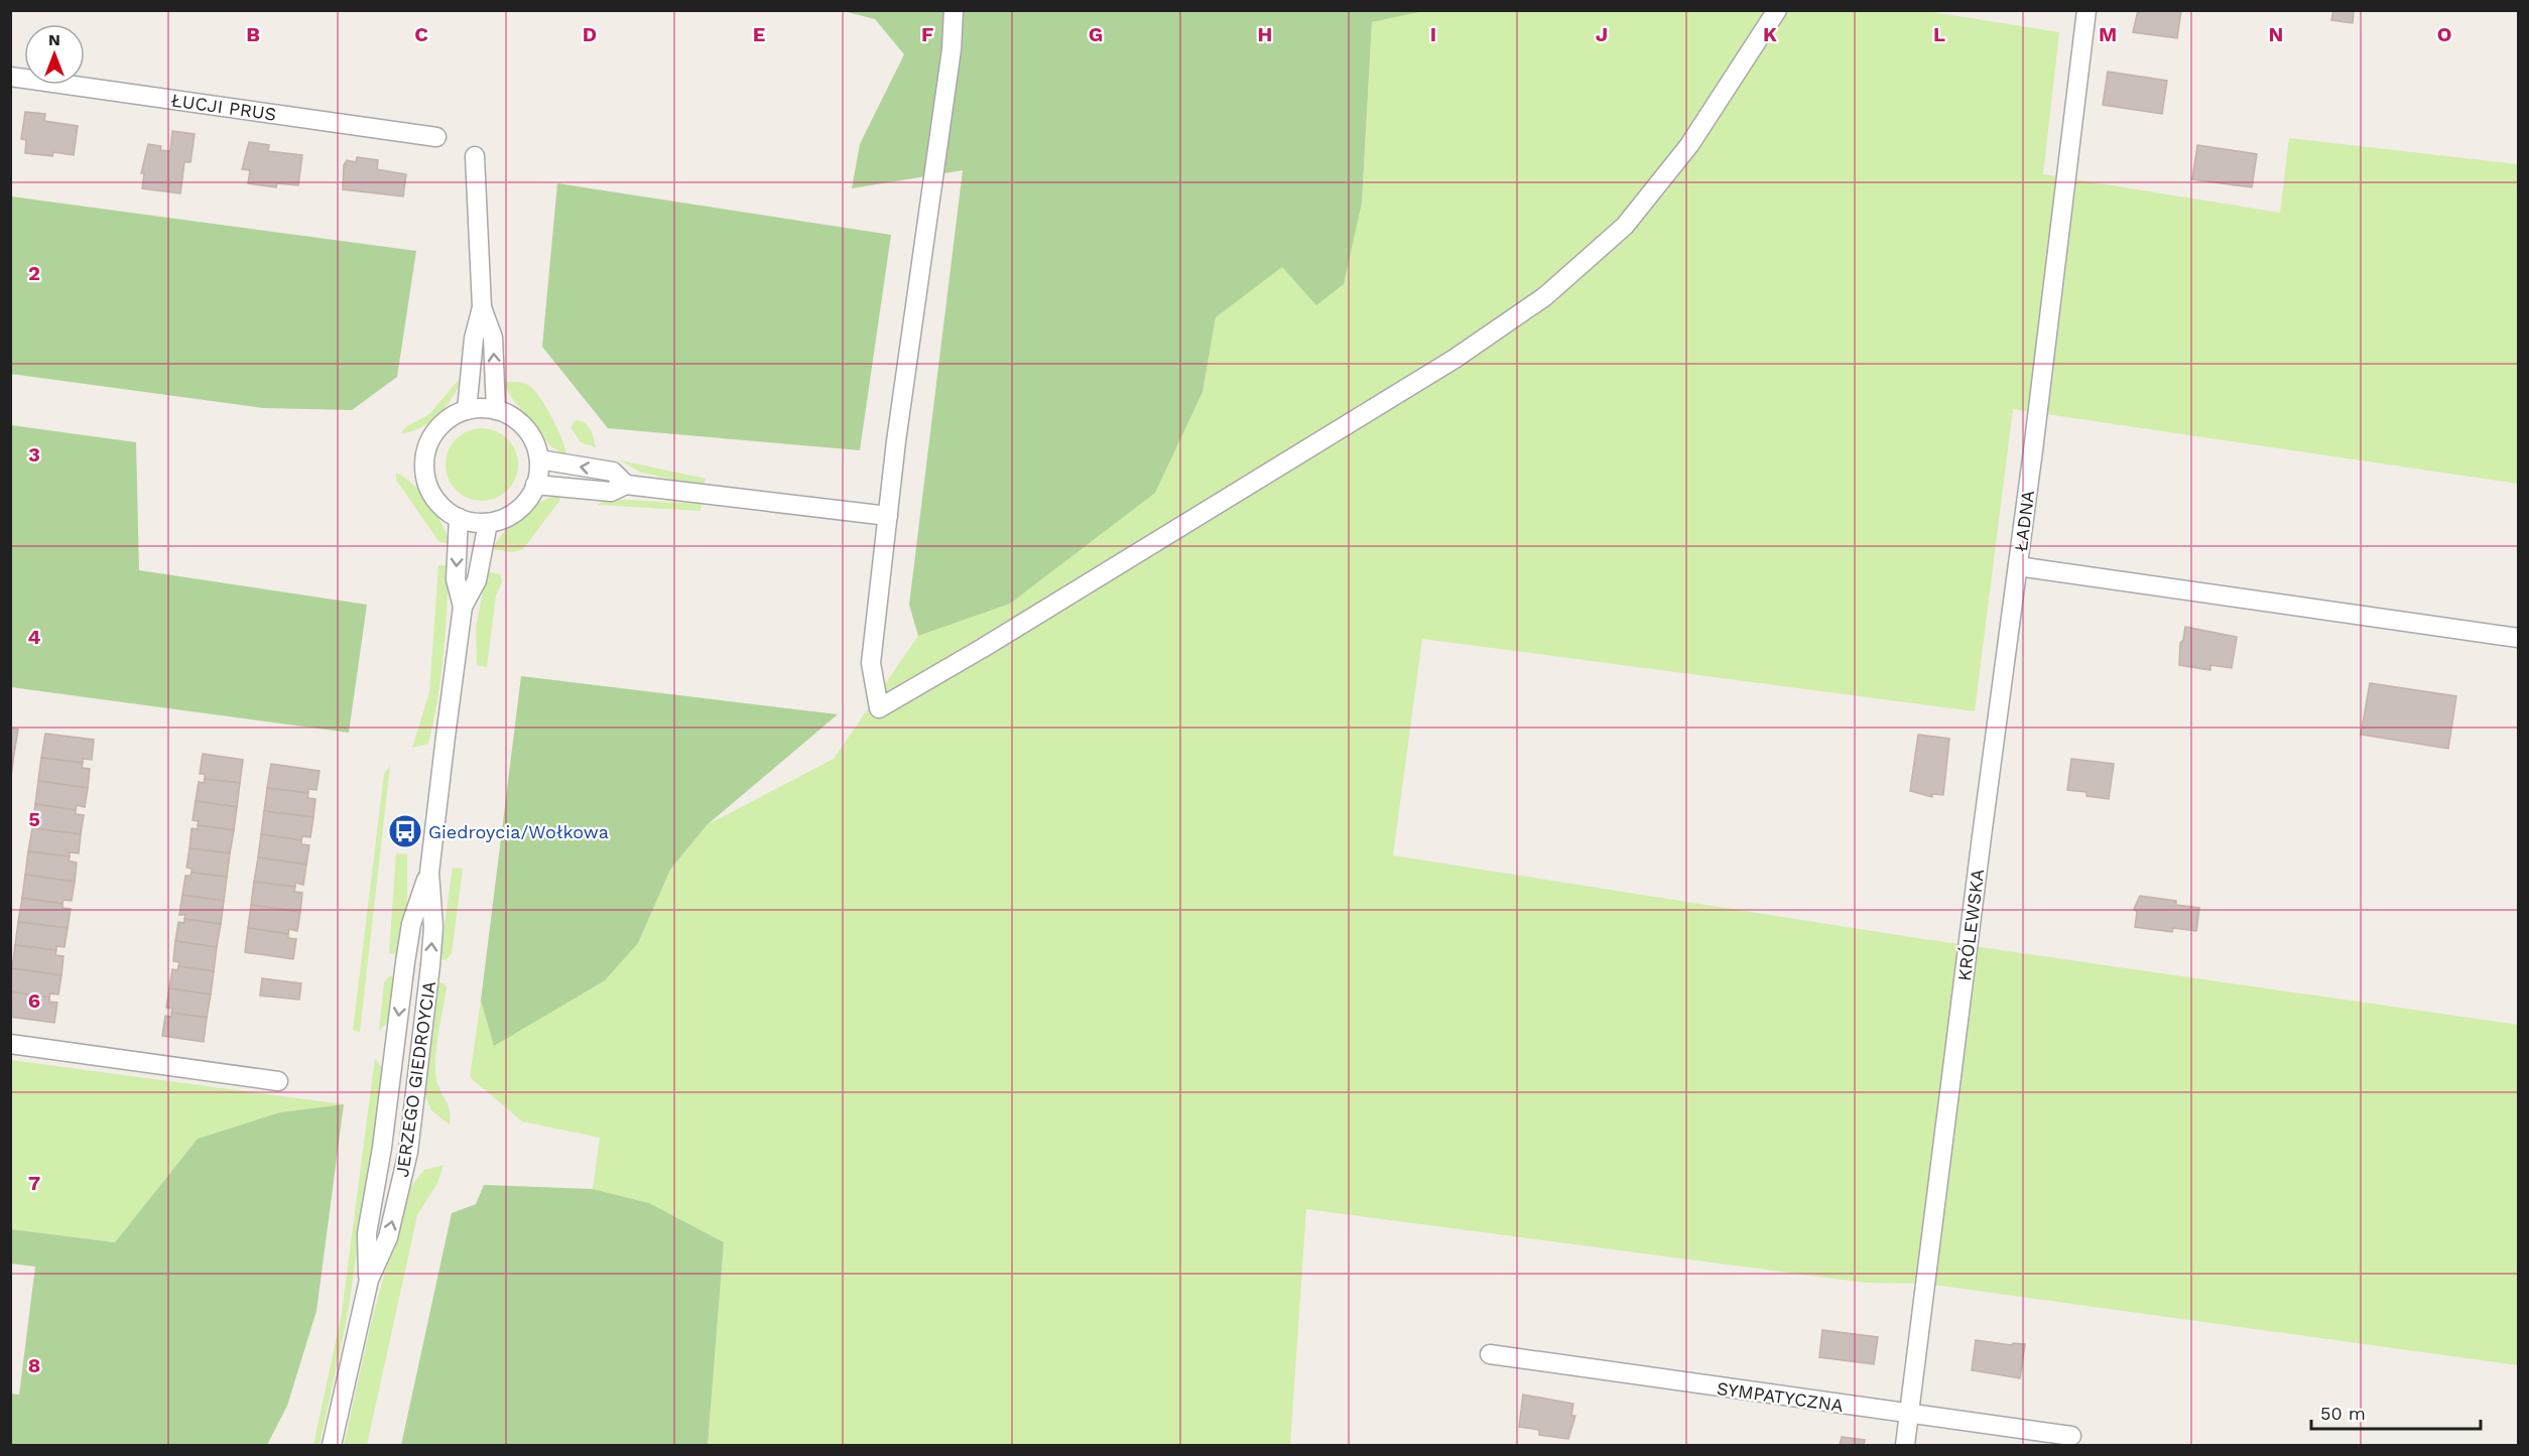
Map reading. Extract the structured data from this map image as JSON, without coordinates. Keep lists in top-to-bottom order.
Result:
{
  "streets": {
    "street": [
      "ŁUCJI PRUS",
      "ŁADNA",
      "KRÓLEWSKA",
      "JERZEGO GIEDROYCIA",
      "SYMPATYCZNA"
    ]
  },
  "crossings": [
    ["ŁADNA", "KRÓLEWSKA"],
    ["KRÓLEWSKA", "SYMPATYCZNA"]
  ],
  "places": {
    "bus stop": ["Giedroycia/Wołkowa"]
  },
  "scale_bar": "50 m",
  "north": "top",
  "grid": {
    "columns": [
      "B",
      "C",
      "D",
      "E",
      "F",
      "G",
      "H",
      "I",
      "J",
      "K",
      "L",
      "M",
      "N",
      "O"
    ],
    "rows": [
      "2",
      "3",
      "4",
      "5",
      "6",
      "7",
      "8"
    ]
  }
}
